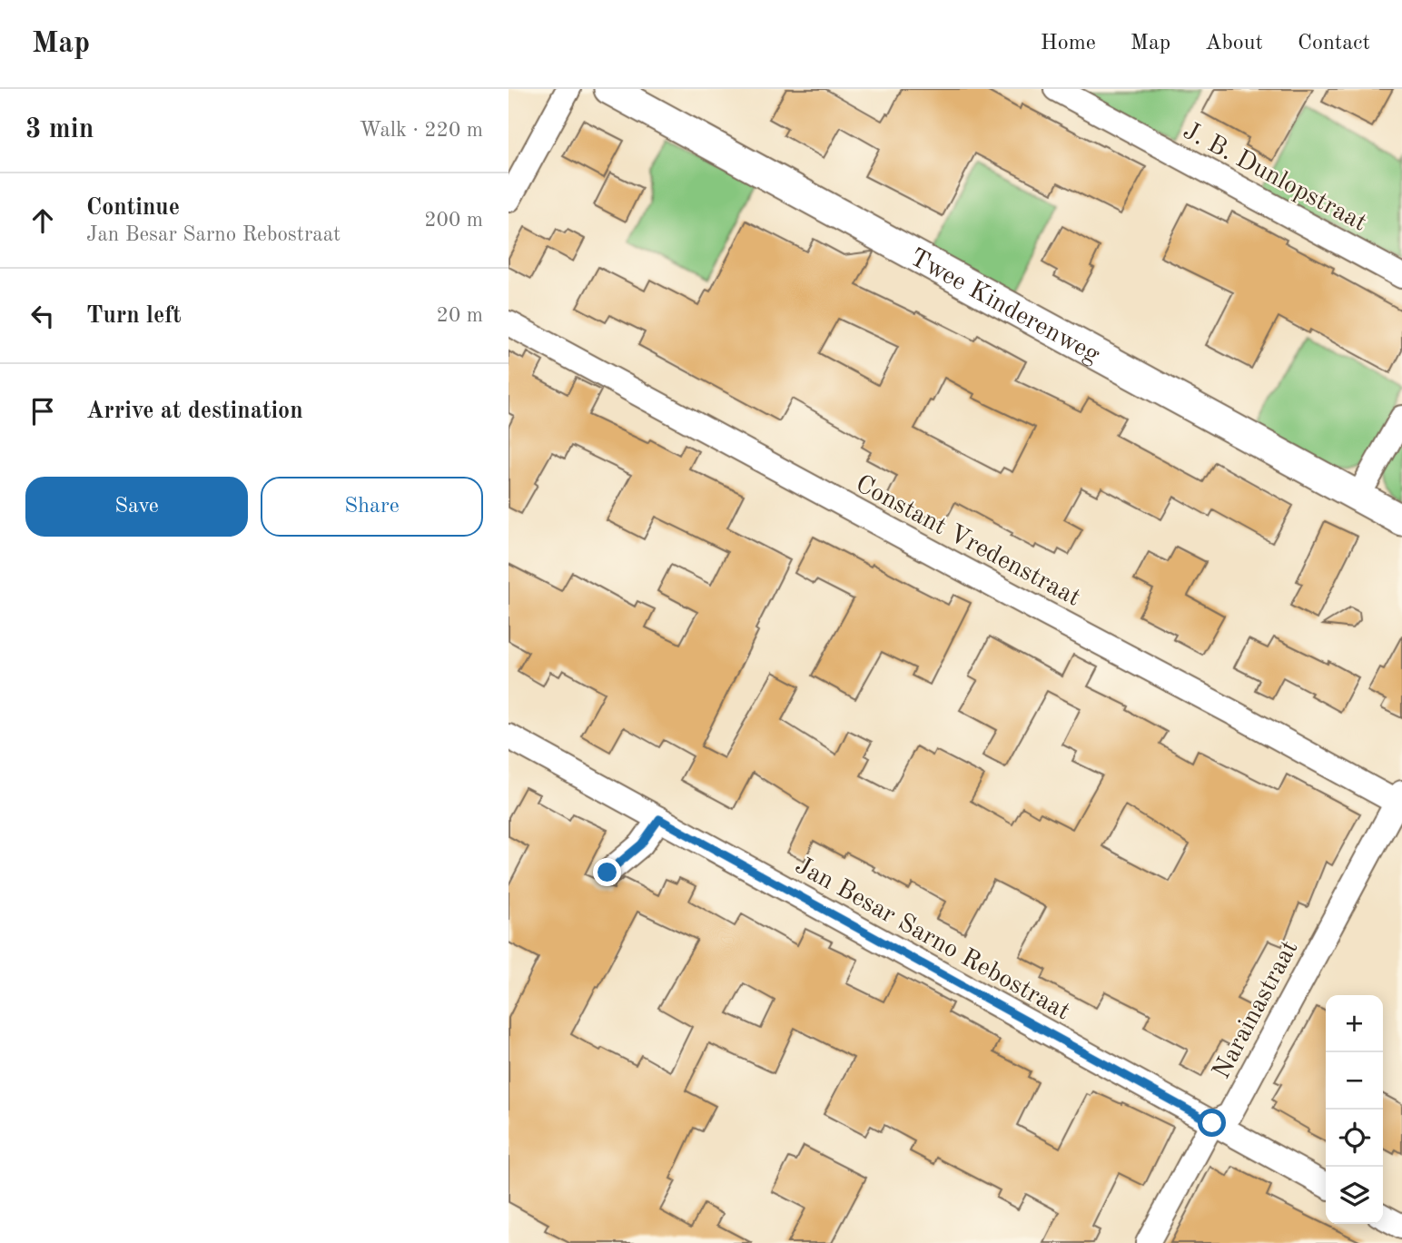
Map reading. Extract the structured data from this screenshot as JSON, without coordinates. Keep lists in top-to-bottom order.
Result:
{
  "streets": {
    "street": [
      "J. B. Dunlopstraat",
      "Twee Kinderenweg",
      "Constant Vredenstraat",
      "Jan Besar Sarno Rebostraat",
      "Narainastraat"
    ]
  },
  "crossings": [
    ["Constant Vredenstraat", "Narainastraat"],
    ["Jan Besar Sarno Rebostraat", "Narainastraat"]
  ],
  "page": {
    "header": "Map",
    "nav": [
      "Home",
      "Map",
      "About",
      "Contact"
    ],
    "heading": ["3 min", "Walk · 220 m"],
    "list": [
      ["Continue", "Jan Besar Sarno Rebostraat", "200 m"],
      ["Turn left", "20 m"],
      "Arrive at destination"
    ],
    "buttons": ["Save", "Share"],
    "map_buttons": ["+", "−"]
  }
}
